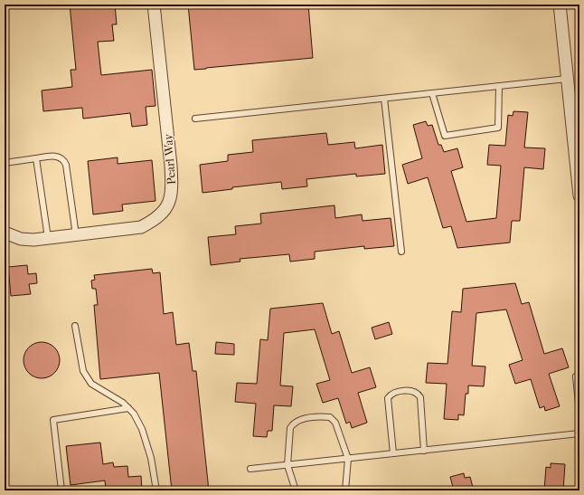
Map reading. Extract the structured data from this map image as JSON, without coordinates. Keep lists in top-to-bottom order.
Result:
{
  "streets": {
    "street": ["Pearl Way"]
  }
}
